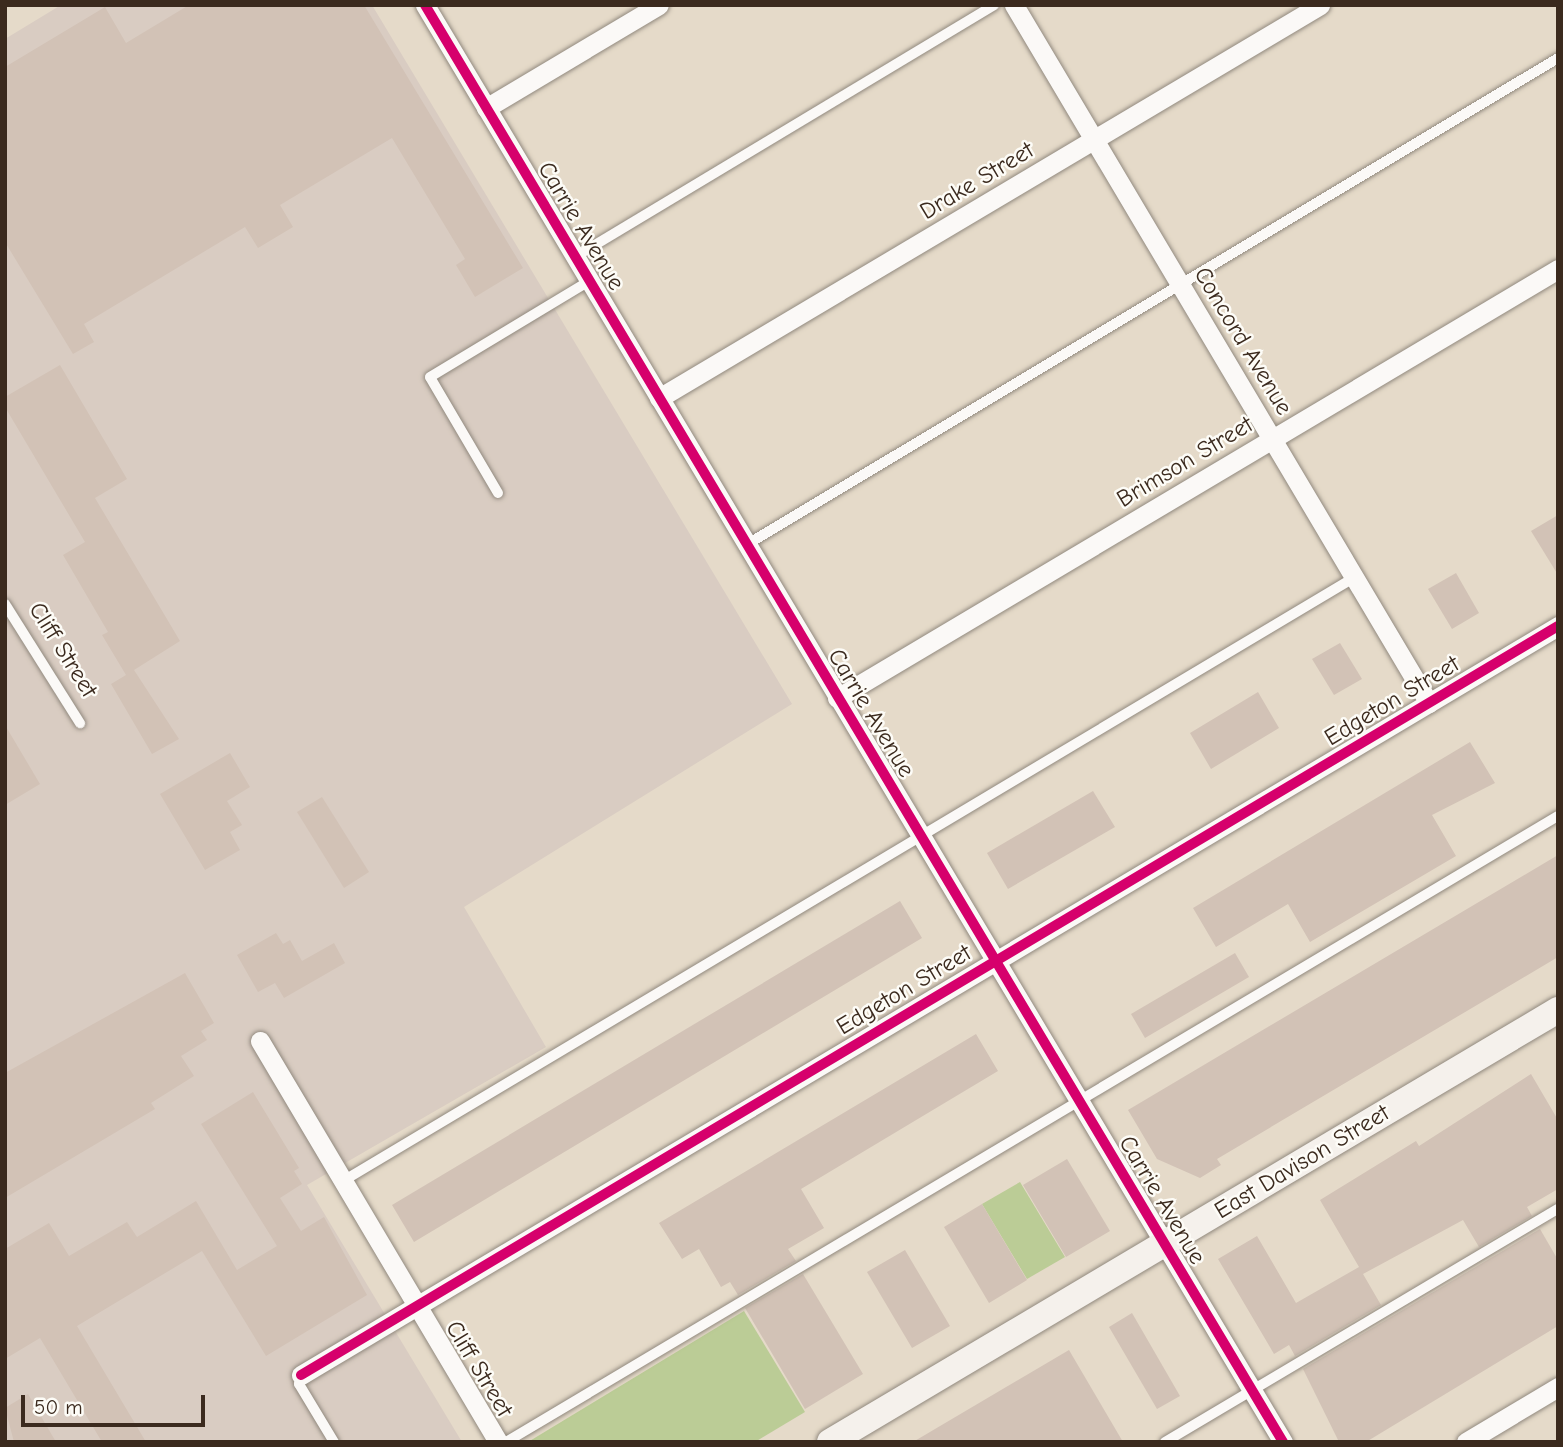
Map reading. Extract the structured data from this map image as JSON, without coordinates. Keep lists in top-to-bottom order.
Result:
{
  "streets": {
    "main road": ["East Davison Street"],
    "street": [
      "Drake Street",
      "Carrie Avenue",
      "Concord Avenue",
      "Brimson Street",
      "Cliff Street",
      "Edgeton Street"
    ]
  },
  "crossings": [
    ["Drake Street", "Carrie Avenue"],
    ["Drake Street", "Concord Avenue"],
    ["Carrie Avenue", "Brimson Street"],
    ["Carrie Avenue", "Edgeton Street"],
    ["Carrie Avenue", "East Davison Street"],
    ["Concord Avenue", "Brimson Street"],
    ["Concord Avenue", "Edgeton Street"],
    ["Cliff Street", "Edgeton Street"]
  ],
  "scale_bar": "50 m"
}
